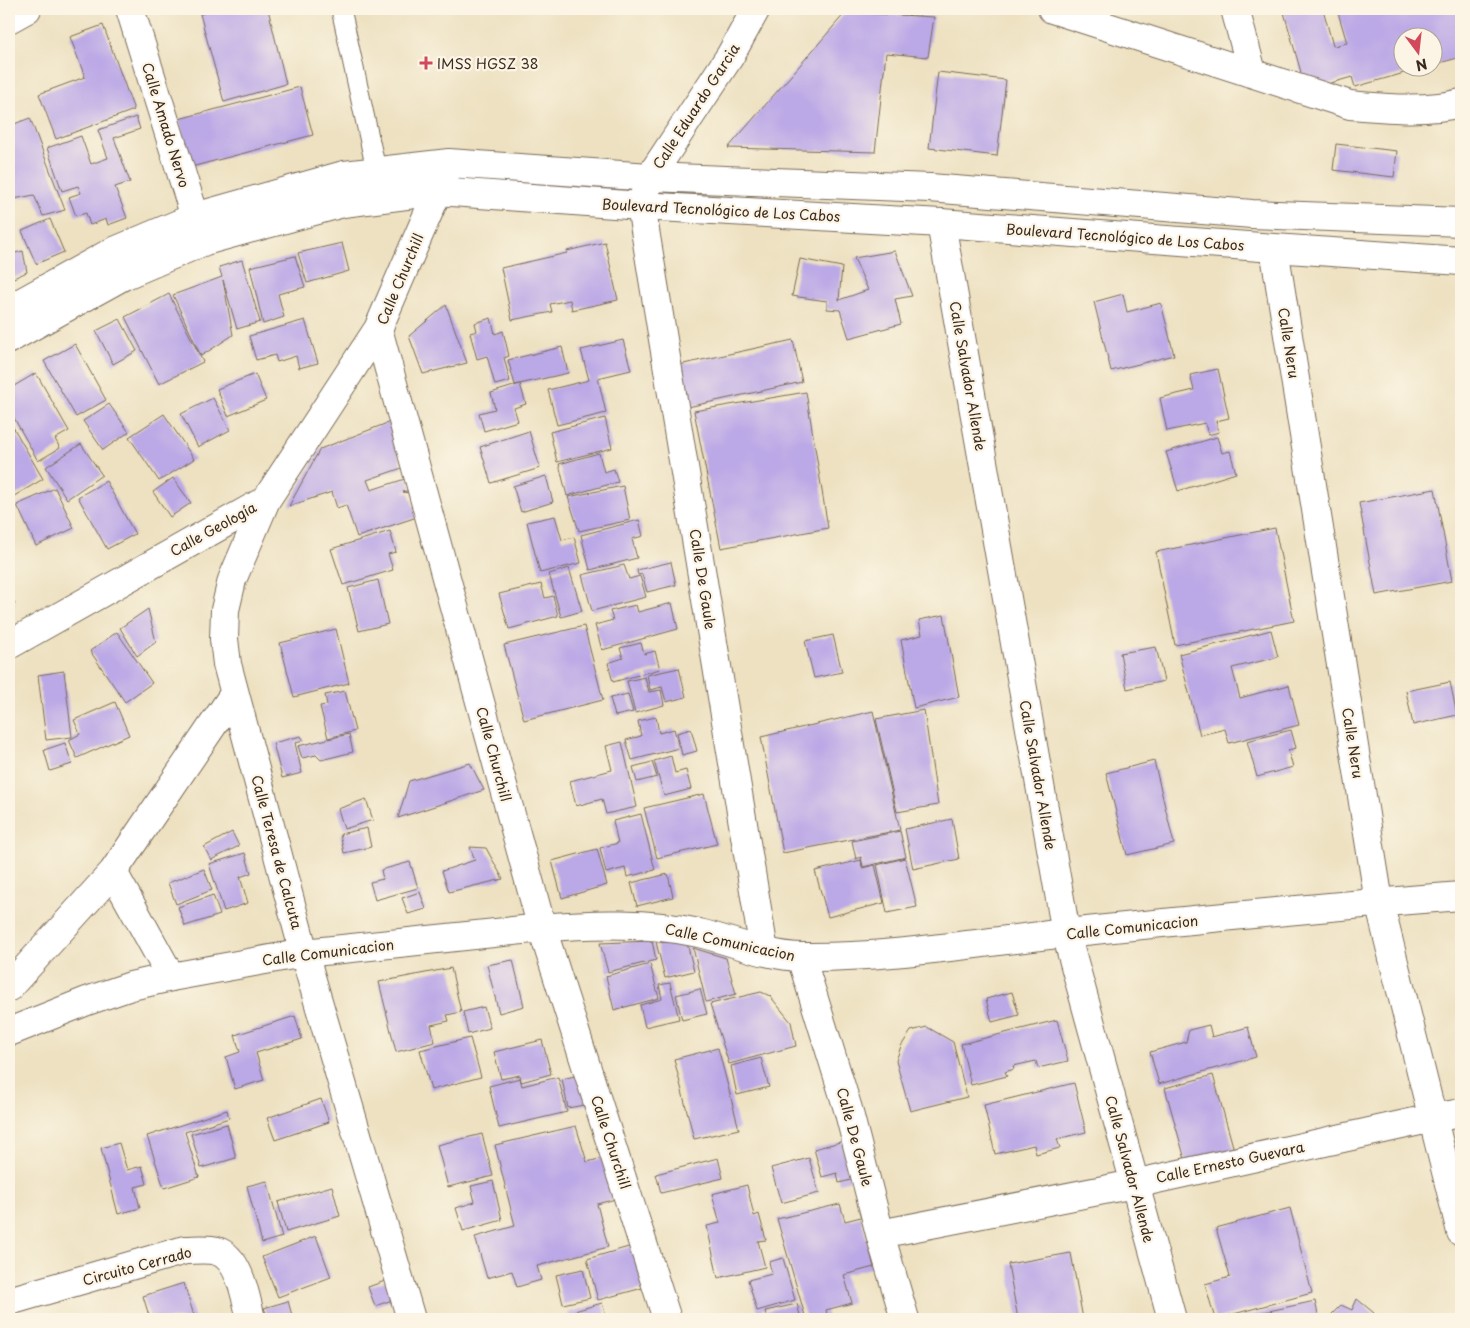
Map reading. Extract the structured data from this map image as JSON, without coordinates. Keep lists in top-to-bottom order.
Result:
{
  "streets": {
    "street": [
      "Calle Eduardo Garcia",
      "Calle Amado Nervo",
      "Boulevard Tecnológico de Los Cabos",
      "Calle Churchill",
      "Calle Neru",
      "Calle Salvador Allende",
      "Calle Geología",
      "Calle De Gaule",
      "Calle Teresa de Calcuta",
      "Calle Comunicacion",
      "Calle Ernesto Guevara",
      "Circuito Cerrado"
    ]
  },
  "crossings": [
    ["Calle Eduardo Garcia", "Boulevard Tecnológico de Los Cabos"],
    ["Calle Eduardo Garcia", "Calle De Gaule"],
    ["Calle Amado Nervo", "Boulevard Tecnológico de Los Cabos"],
    ["Boulevard Tecnológico de Los Cabos", "Calle Churchill"],
    ["Boulevard Tecnológico de Los Cabos", "Calle Neru"],
    ["Boulevard Tecnológico de Los Cabos", "Calle Salvador Allende"],
    ["Boulevard Tecnológico de Los Cabos", "Calle De Gaule"],
    ["Calle Churchill", "Calle Geología"],
    ["Calle Churchill", "Calle Comunicacion"],
    ["Calle Neru", "Calle Comunicacion"],
    ["Calle Neru", "Calle Ernesto Guevara"],
    ["Calle Salvador Allende", "Calle Comunicacion"],
    ["Calle Salvador Allende", "Calle Ernesto Guevara"],
    ["Calle Geología", "Calle Teresa de Calcuta"],
    ["Calle De Gaule", "Calle Comunicacion"],
    ["Calle De Gaule", "Calle Ernesto Guevara"],
    ["Calle Teresa de Calcuta", "Calle Comunicacion"]
  ],
  "places": {
    "health": ["IMSS HGSZ 38"]
  },
  "north": "bottom"
}
